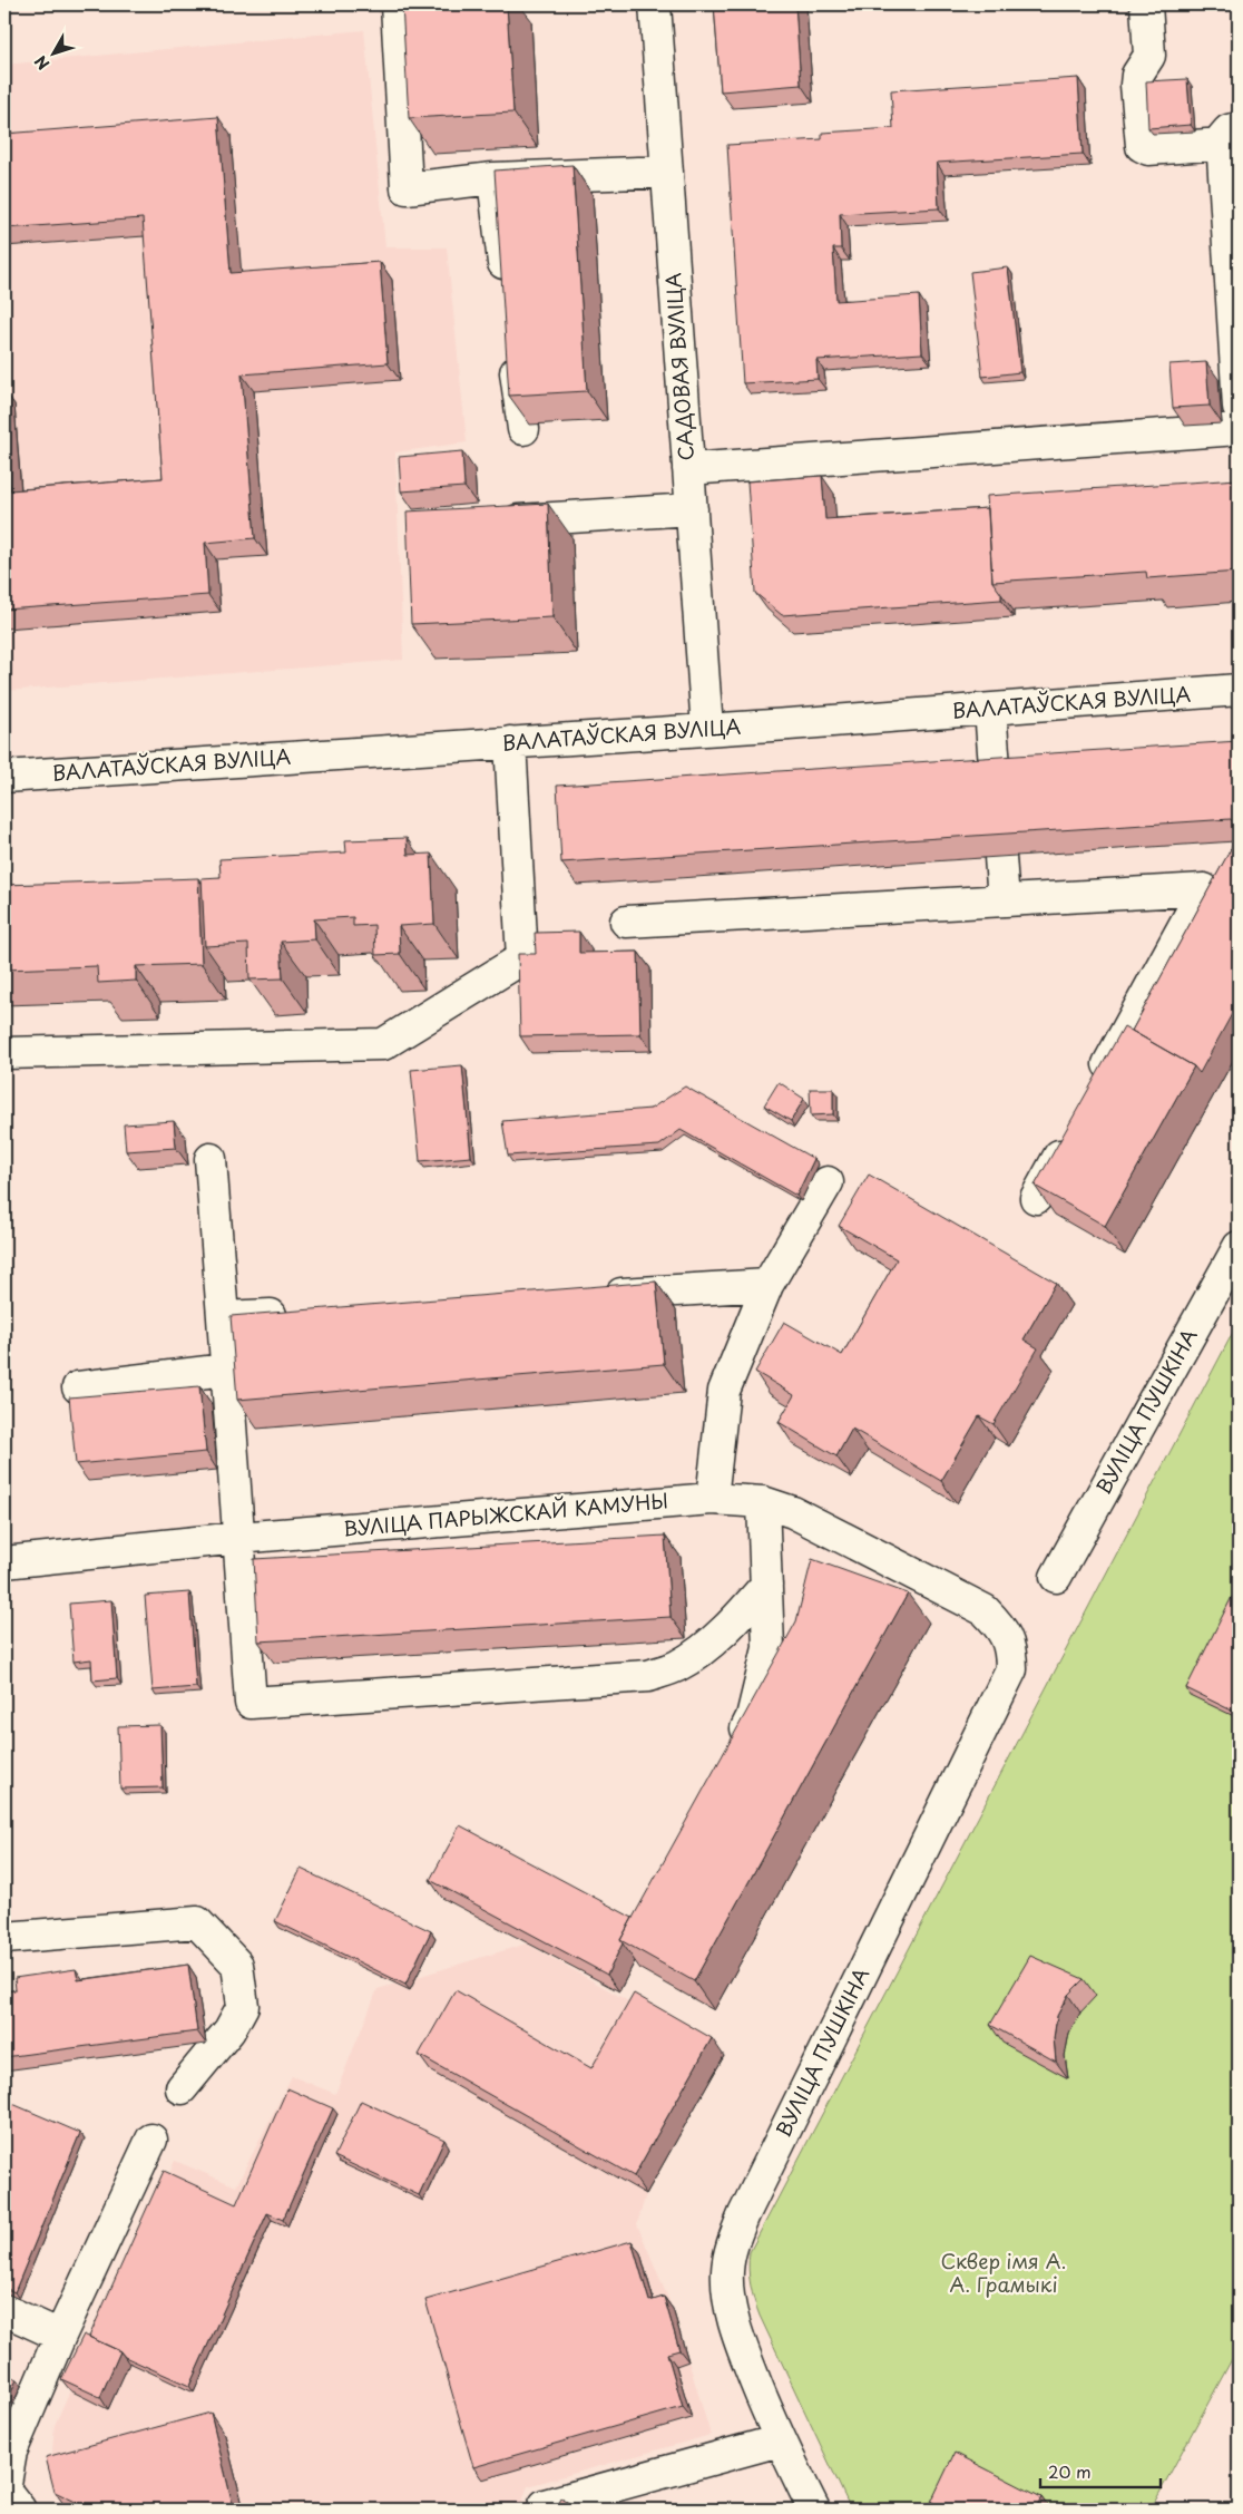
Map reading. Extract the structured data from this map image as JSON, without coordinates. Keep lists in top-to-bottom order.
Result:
{
  "streets": {
    "street": [
      "САДОВАЯ ВУЛІЦА",
      "ВАЛАТАЎСКАЯ ВУЛІЦА",
      "ВУЛІЦА ПУШКІНА",
      "ВУЛІЦА ПАРЫЖСКАЙ КАМУНЫ"
    ]
  },
  "crossings": [
    ["САДОВАЯ ВУЛІЦА", "ВАЛАТАЎСКАЯ ВУЛІЦА"],
    ["ВУЛІЦА ПУШКІНА", "ВУЛІЦА ПАРЫЖСКАЙ КАМУНЫ"]
  ],
  "parks": ["Сквер імя А. А. Грамыкі"],
  "scale_bar": "20 m",
  "north": "bottom left"
}
